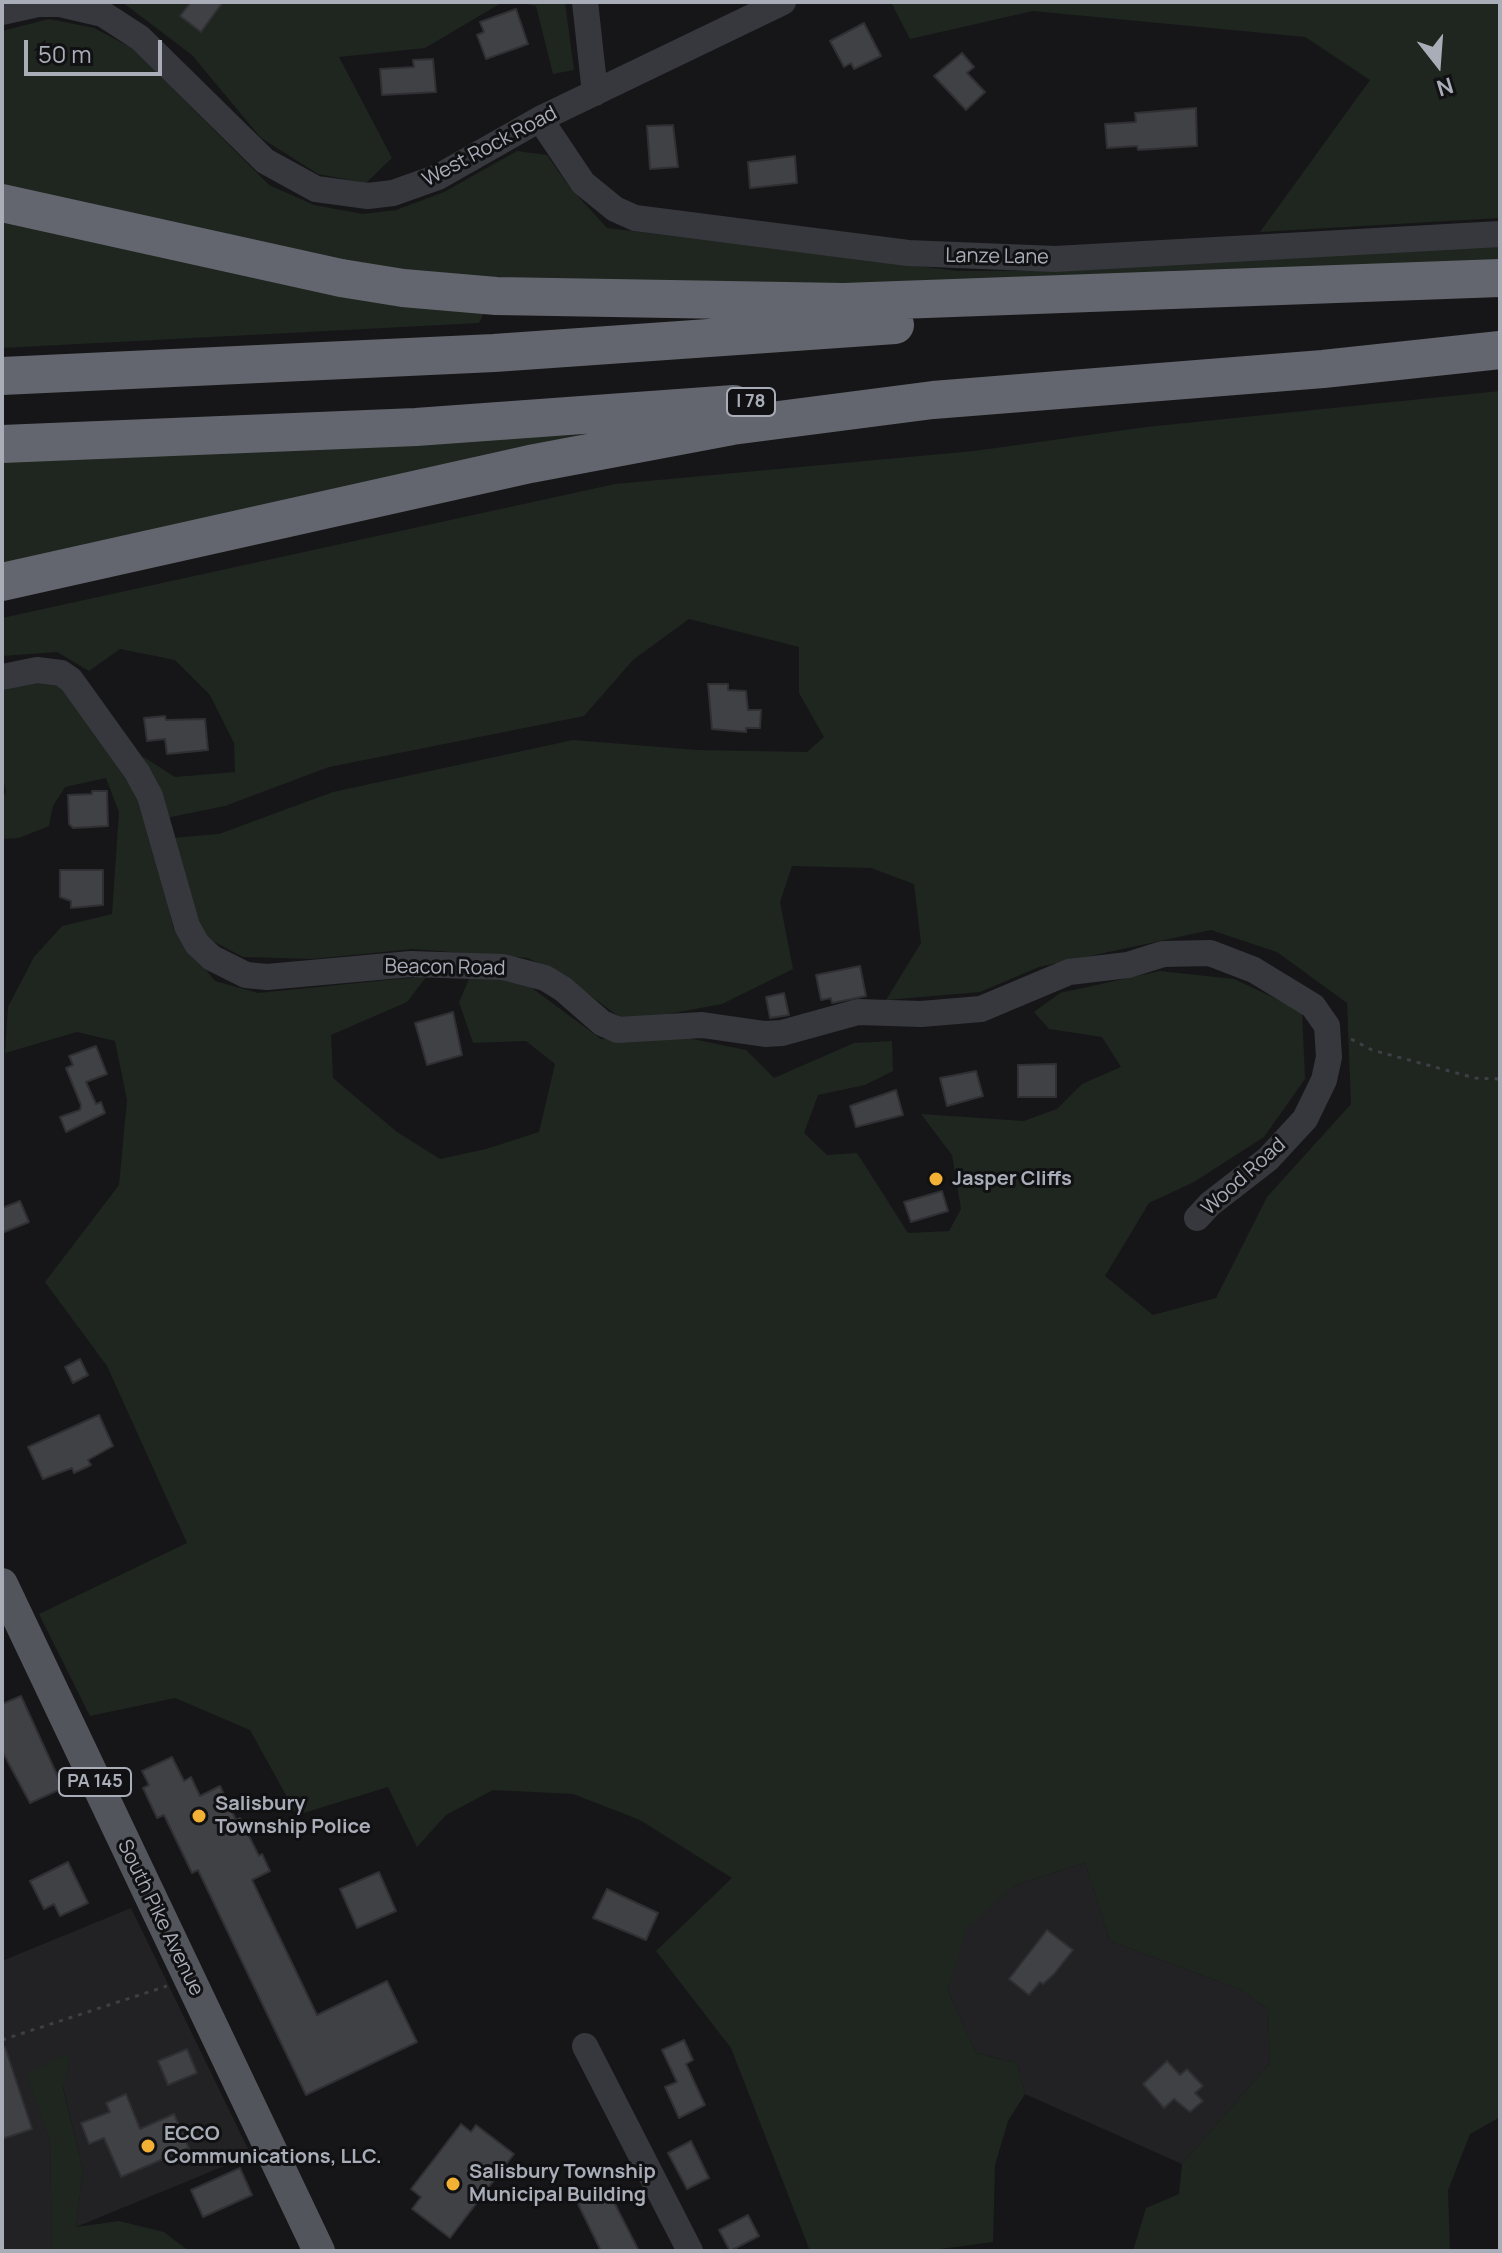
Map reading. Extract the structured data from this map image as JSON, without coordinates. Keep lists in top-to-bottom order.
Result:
{
  "streets": {
    "highway": ["I 78"],
    "main road": ["PA 145", "South Pike Avenue"],
    "street": [
      "West Rock Road",
      "Lanze Lane",
      "Beacon Road",
      "Wood Road"
    ]
  },
  "crossings": [
    ["West Rock Road", "Lanze Lane"],
    ["Beacon Road", "Wood Road"]
  ],
  "places": [
    "Jasper Cliffs",
    "Salisbury Township Police",
    "ECCO Communications, LLC.",
    "Salisbury Township Municipal Building"
  ],
  "scale_bar": "50 m",
  "north": "bottom"
}
